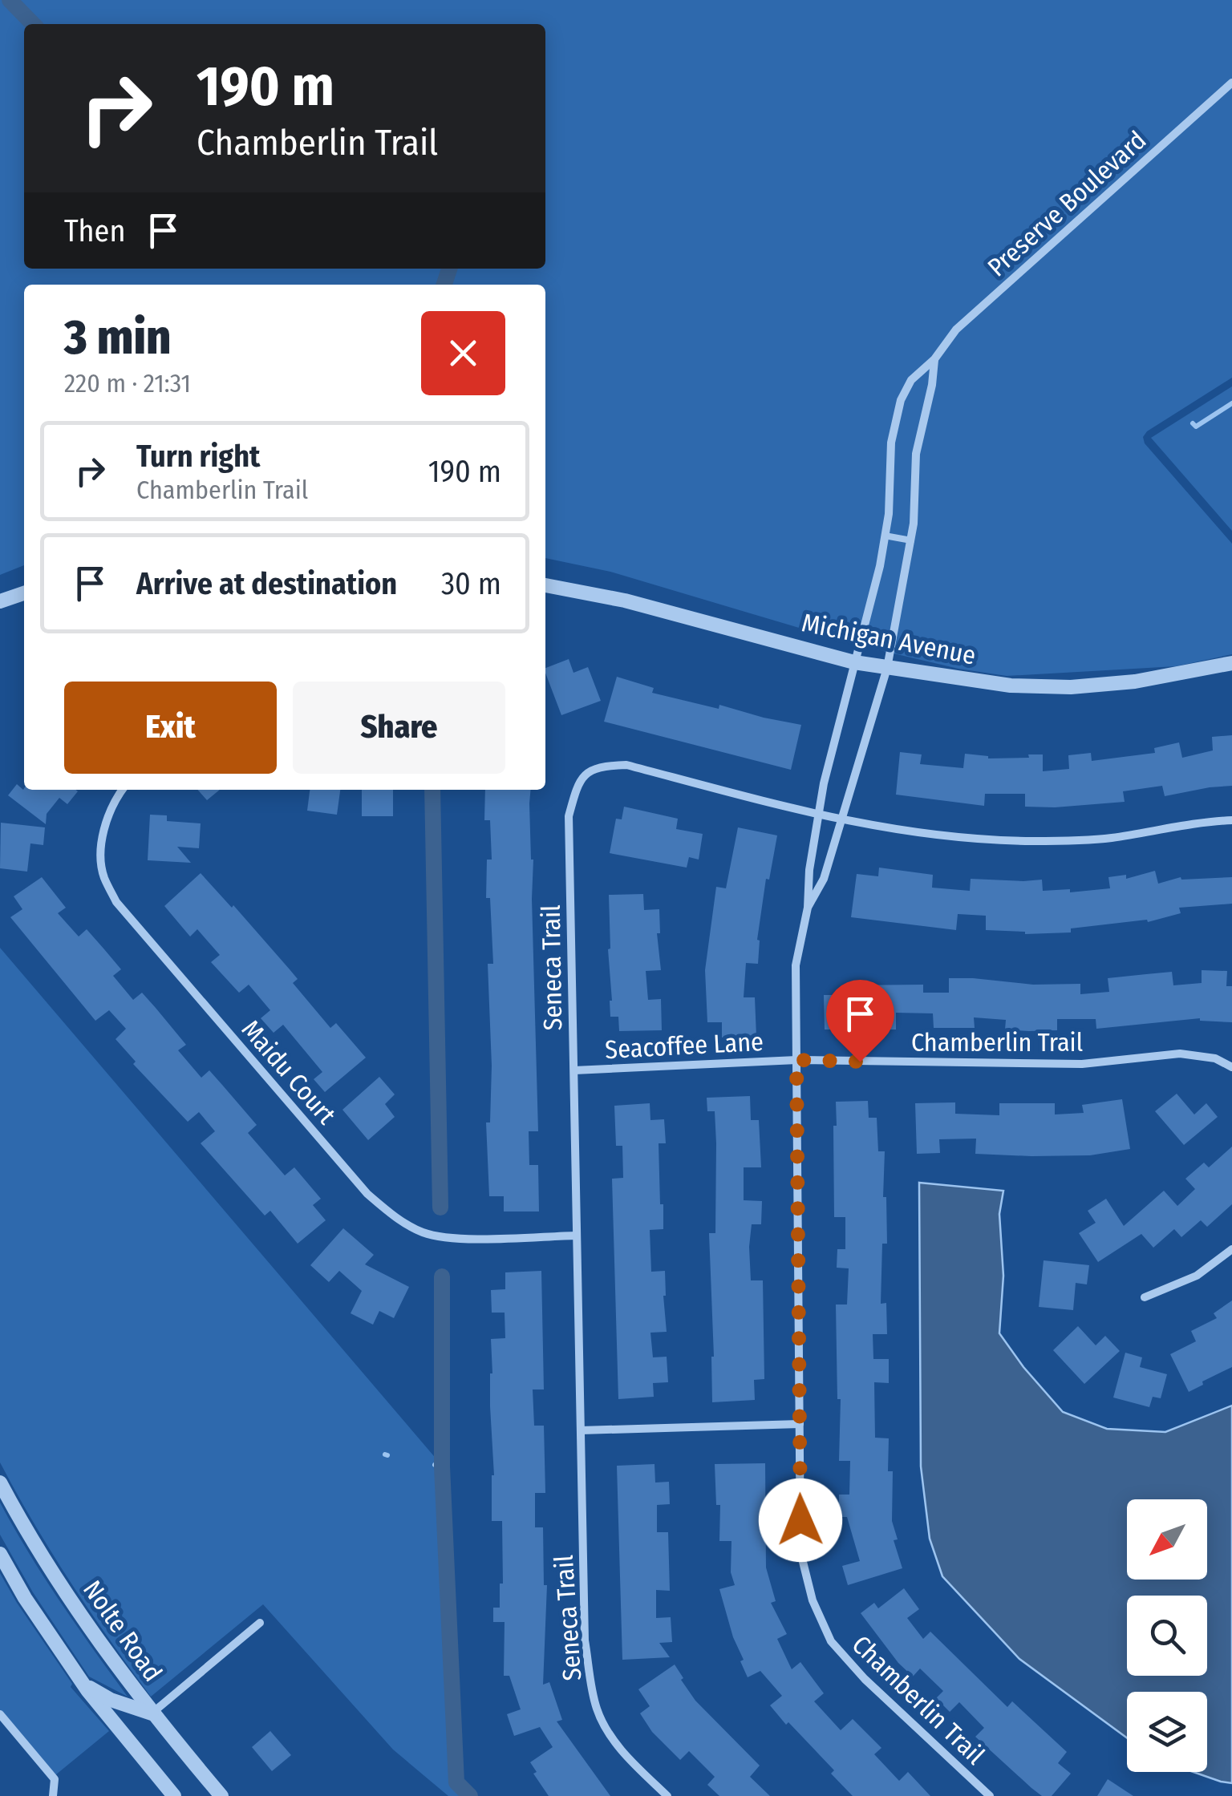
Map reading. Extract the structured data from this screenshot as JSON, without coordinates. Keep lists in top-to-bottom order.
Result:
{
  "streets": {
    "street": [
      "Preserve Boulevard",
      "Michigan Avenue",
      "Seneca Trail",
      "Chamberlin Trail",
      "Seacoffee Lane",
      "Maidu Court",
      "Nolte Road"
    ]
  },
  "crossings": [
    ["Preserve Boulevard", "Michigan Avenue"],
    ["Preserve Boulevard", "Seneca Trail"],
    ["Seneca Trail", "Seacoffee Lane"],
    ["Seneca Trail", "Maidu Court"],
    ["Chamberlin Trail", "Seacoffee Lane"]
  ],
  "north": "bottom left",
  "page": {
    "turn": ["190 m", "Chamberlin Trail"],
    "then": "Then",
    "heading": ["3 min", "220 m · 21:31"],
    "list": [
      {
        "name": "Turn right",
        "note": "Chamberlin Trail",
        "value": "190 m"
      },
      {
        "name": "Arrive at destination",
        "value": "30 m"
      }
    ],
    "buttons": ["Exit", "Share"]
  }
}
